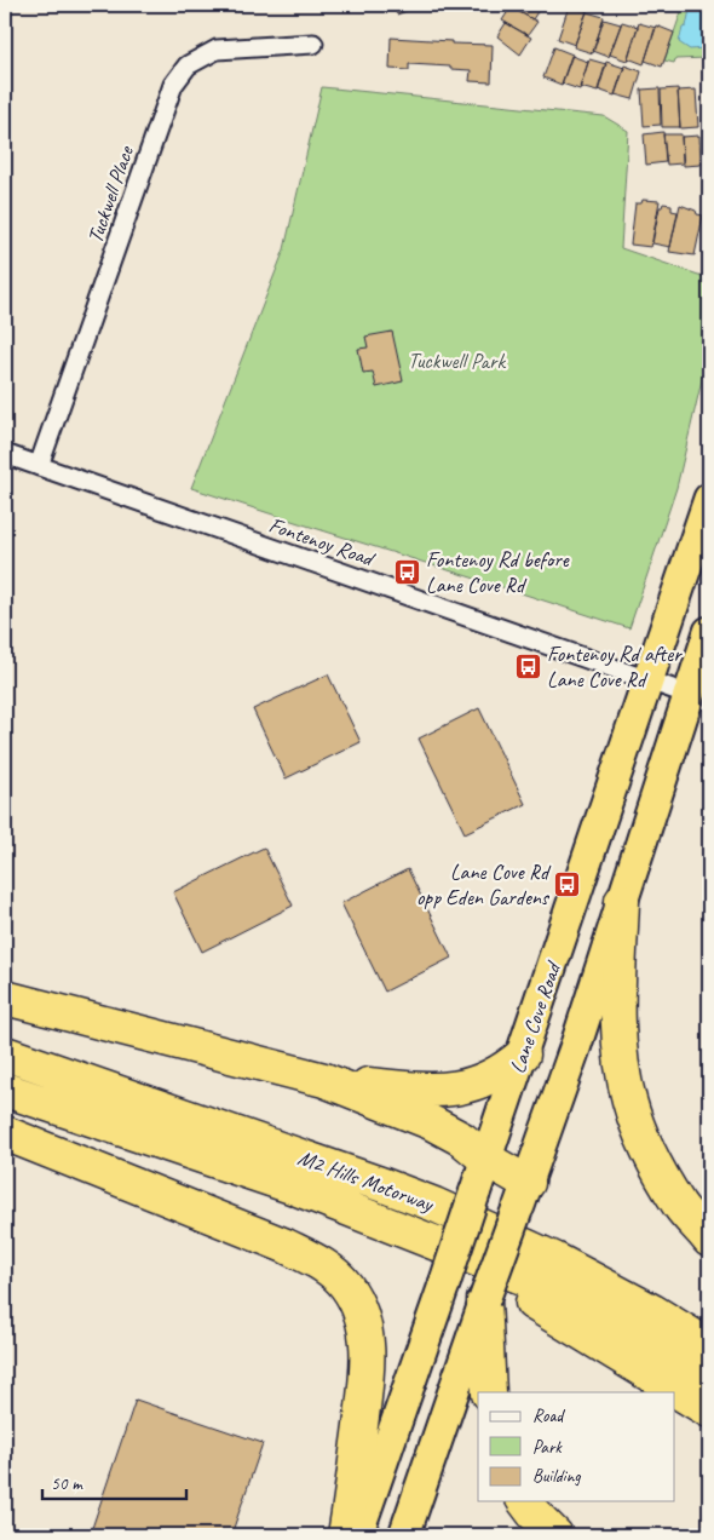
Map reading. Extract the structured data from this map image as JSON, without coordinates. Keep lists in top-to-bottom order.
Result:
{
  "streets": {
    "highway": ["Lane Cove Road", "M2 Hills Motorway"],
    "street": ["Tuckwell Place", "Fontenoy Road"]
  },
  "crossings": [
    ["Tuckwell Place", "Fontenoy Road"],
    ["Fontenoy Road", "Lane Cove Road"]
  ],
  "parks": ["Tuckwell Park"],
  "places": {
    "bus stop": ["Fontenoy Rd before Lane Cove Rd", "Fontenoy Rd after Lane Cove Rd", "Lane Cove Rd opp Eden Gardens"]
  },
  "legend": ["Road", "Park", "Building"],
  "scale_bar": "50 m"
}
